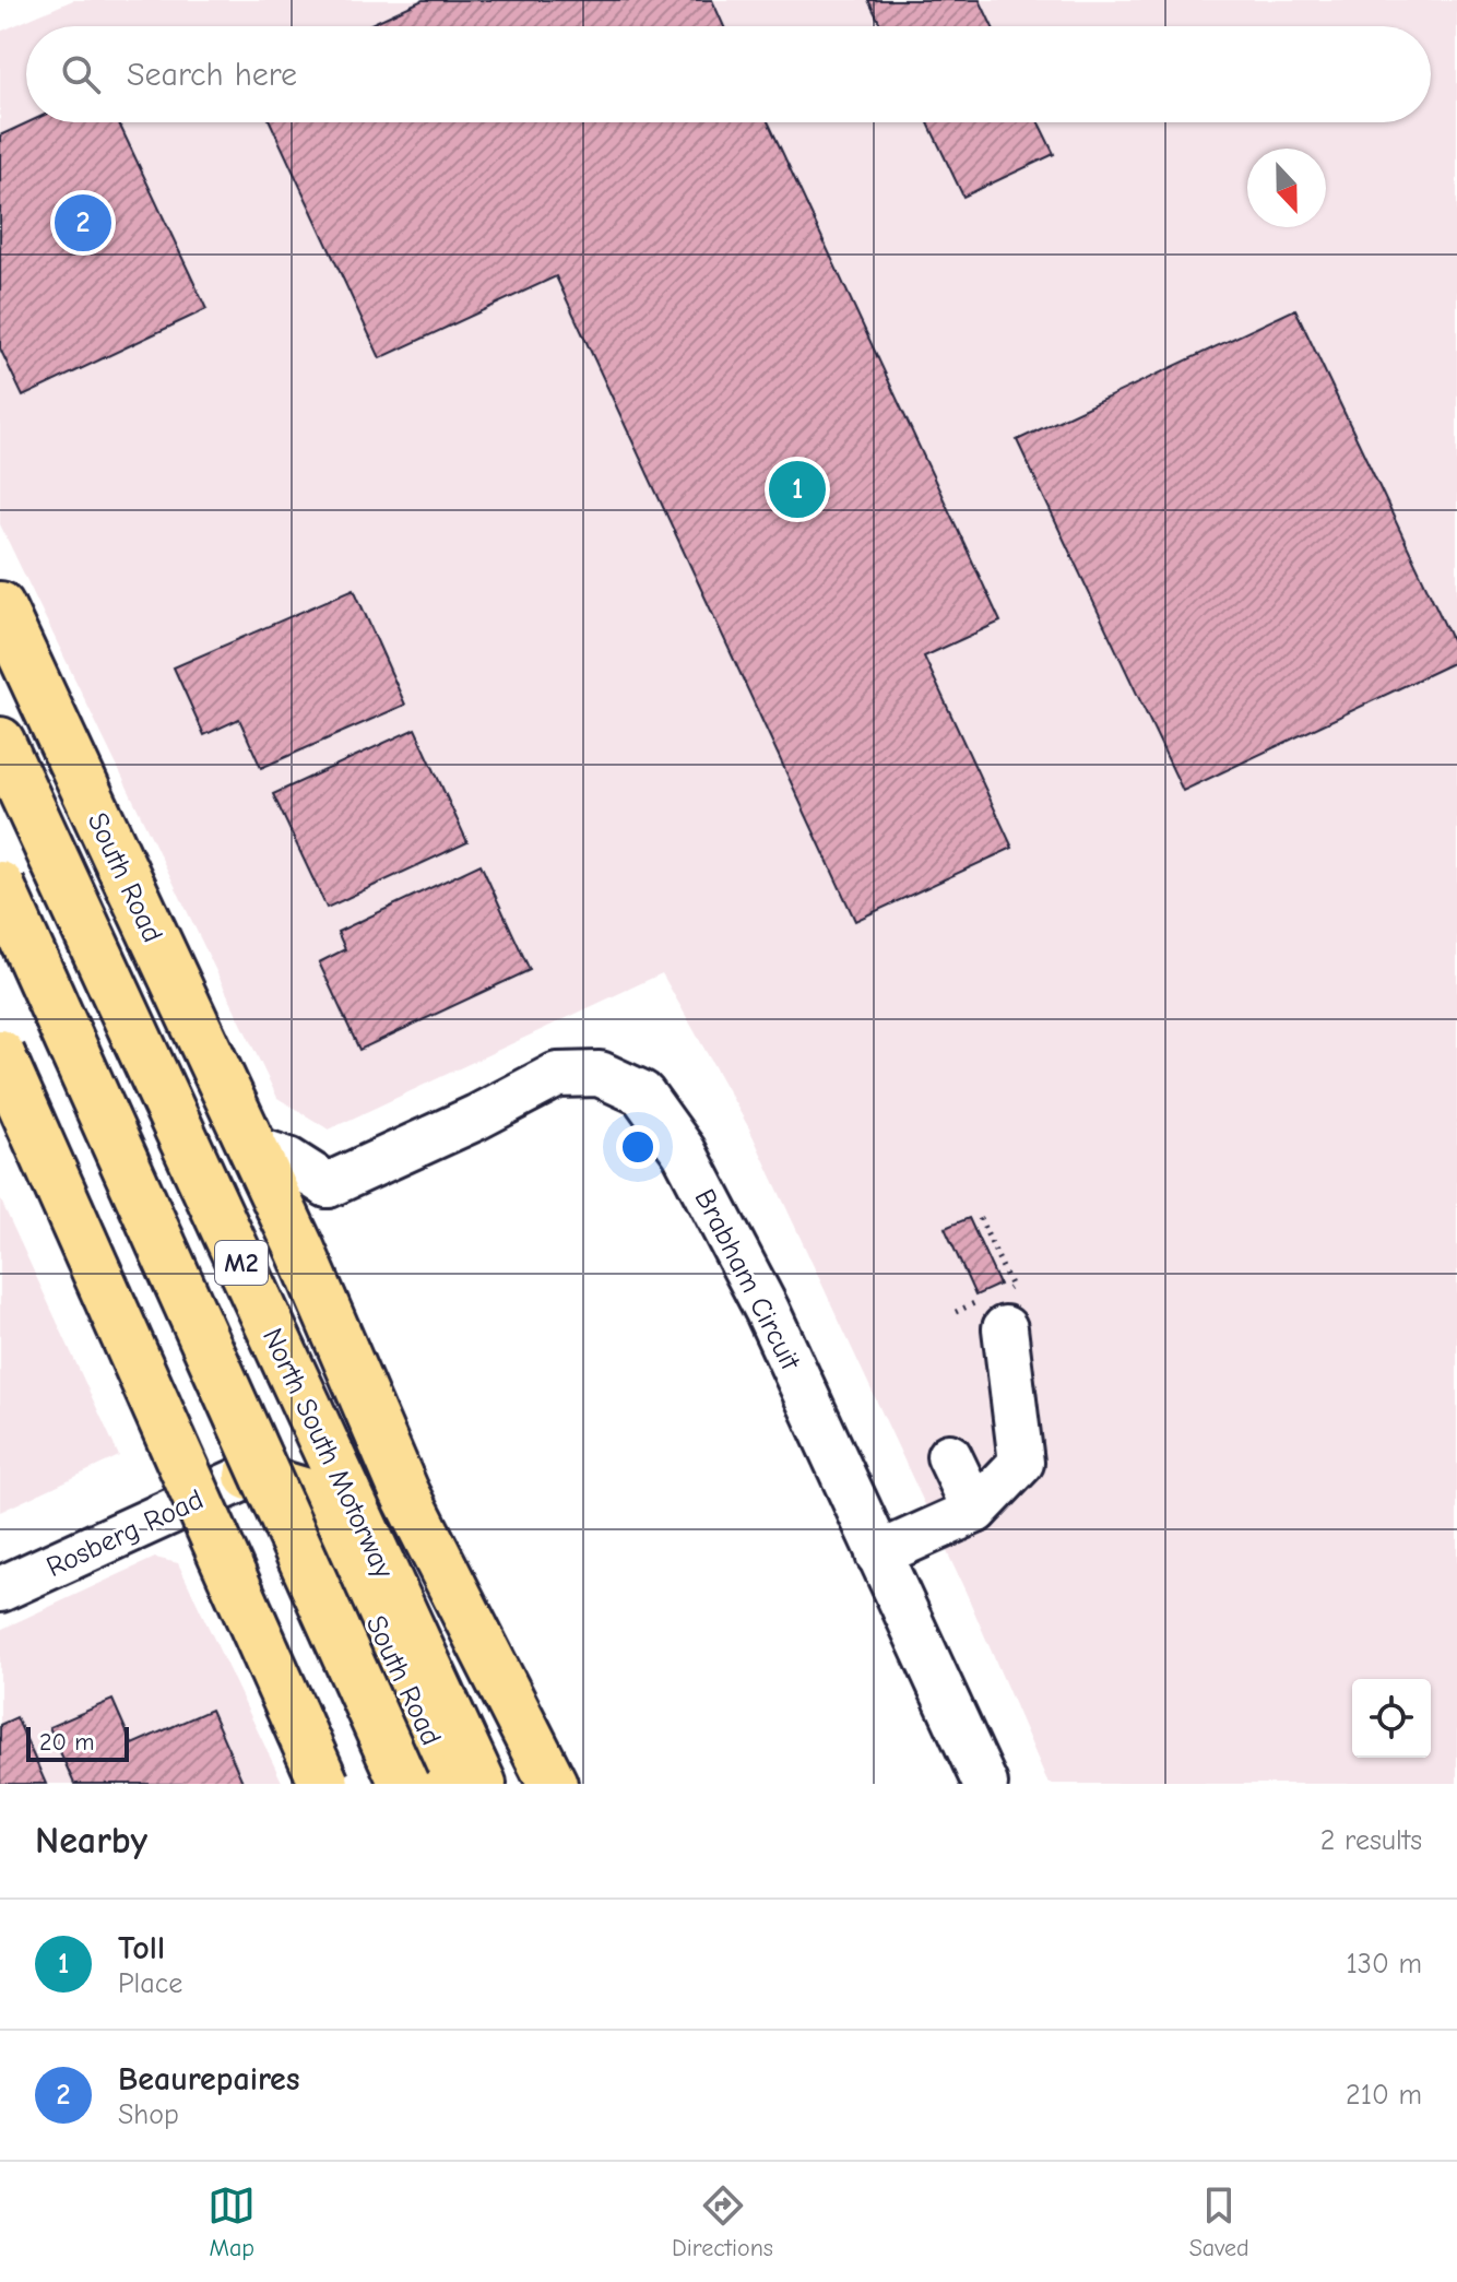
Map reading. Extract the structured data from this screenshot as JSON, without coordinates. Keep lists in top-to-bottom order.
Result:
{
  "streets": {
    "main road": ["South Road", "M2", "North South Motorway"],
    "street": ["Brabham Circuit", "Rosberg Road"]
  },
  "crossings": [
    ["South Road", "Rosberg Road"]
  ],
  "scale_bar": "20 m",
  "north": "bottom",
  "page": {
    "search": "Search here",
    "pins": ["2", "1"],
    "scale": "20 m",
    "heading": ["Nearby", "2 results"],
    "list": [
      {
        "mark": "1",
        "name": "Toll",
        "note": "Place",
        "value": "130 m"
      },
      {
        "mark": "2",
        "name": "Beaurepaires",
        "note": "Shop",
        "value": "210 m"
      }
    ],
    "nav": ["Map", "Directions", "Saved"]
  }
}
